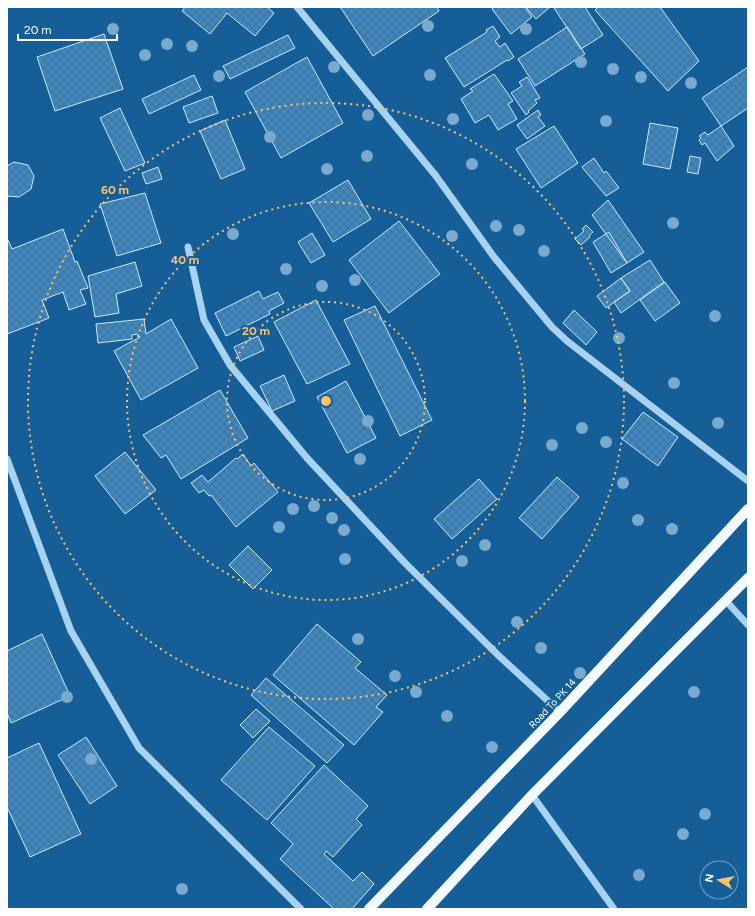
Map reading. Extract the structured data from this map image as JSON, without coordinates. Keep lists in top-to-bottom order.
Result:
{
  "streets": {
    "main road": ["Road To PK 14"]
  },
  "scale_bar": "20 m",
  "north": "left",
  "rings": ["60 m", "40 m", "20 m"]
}
